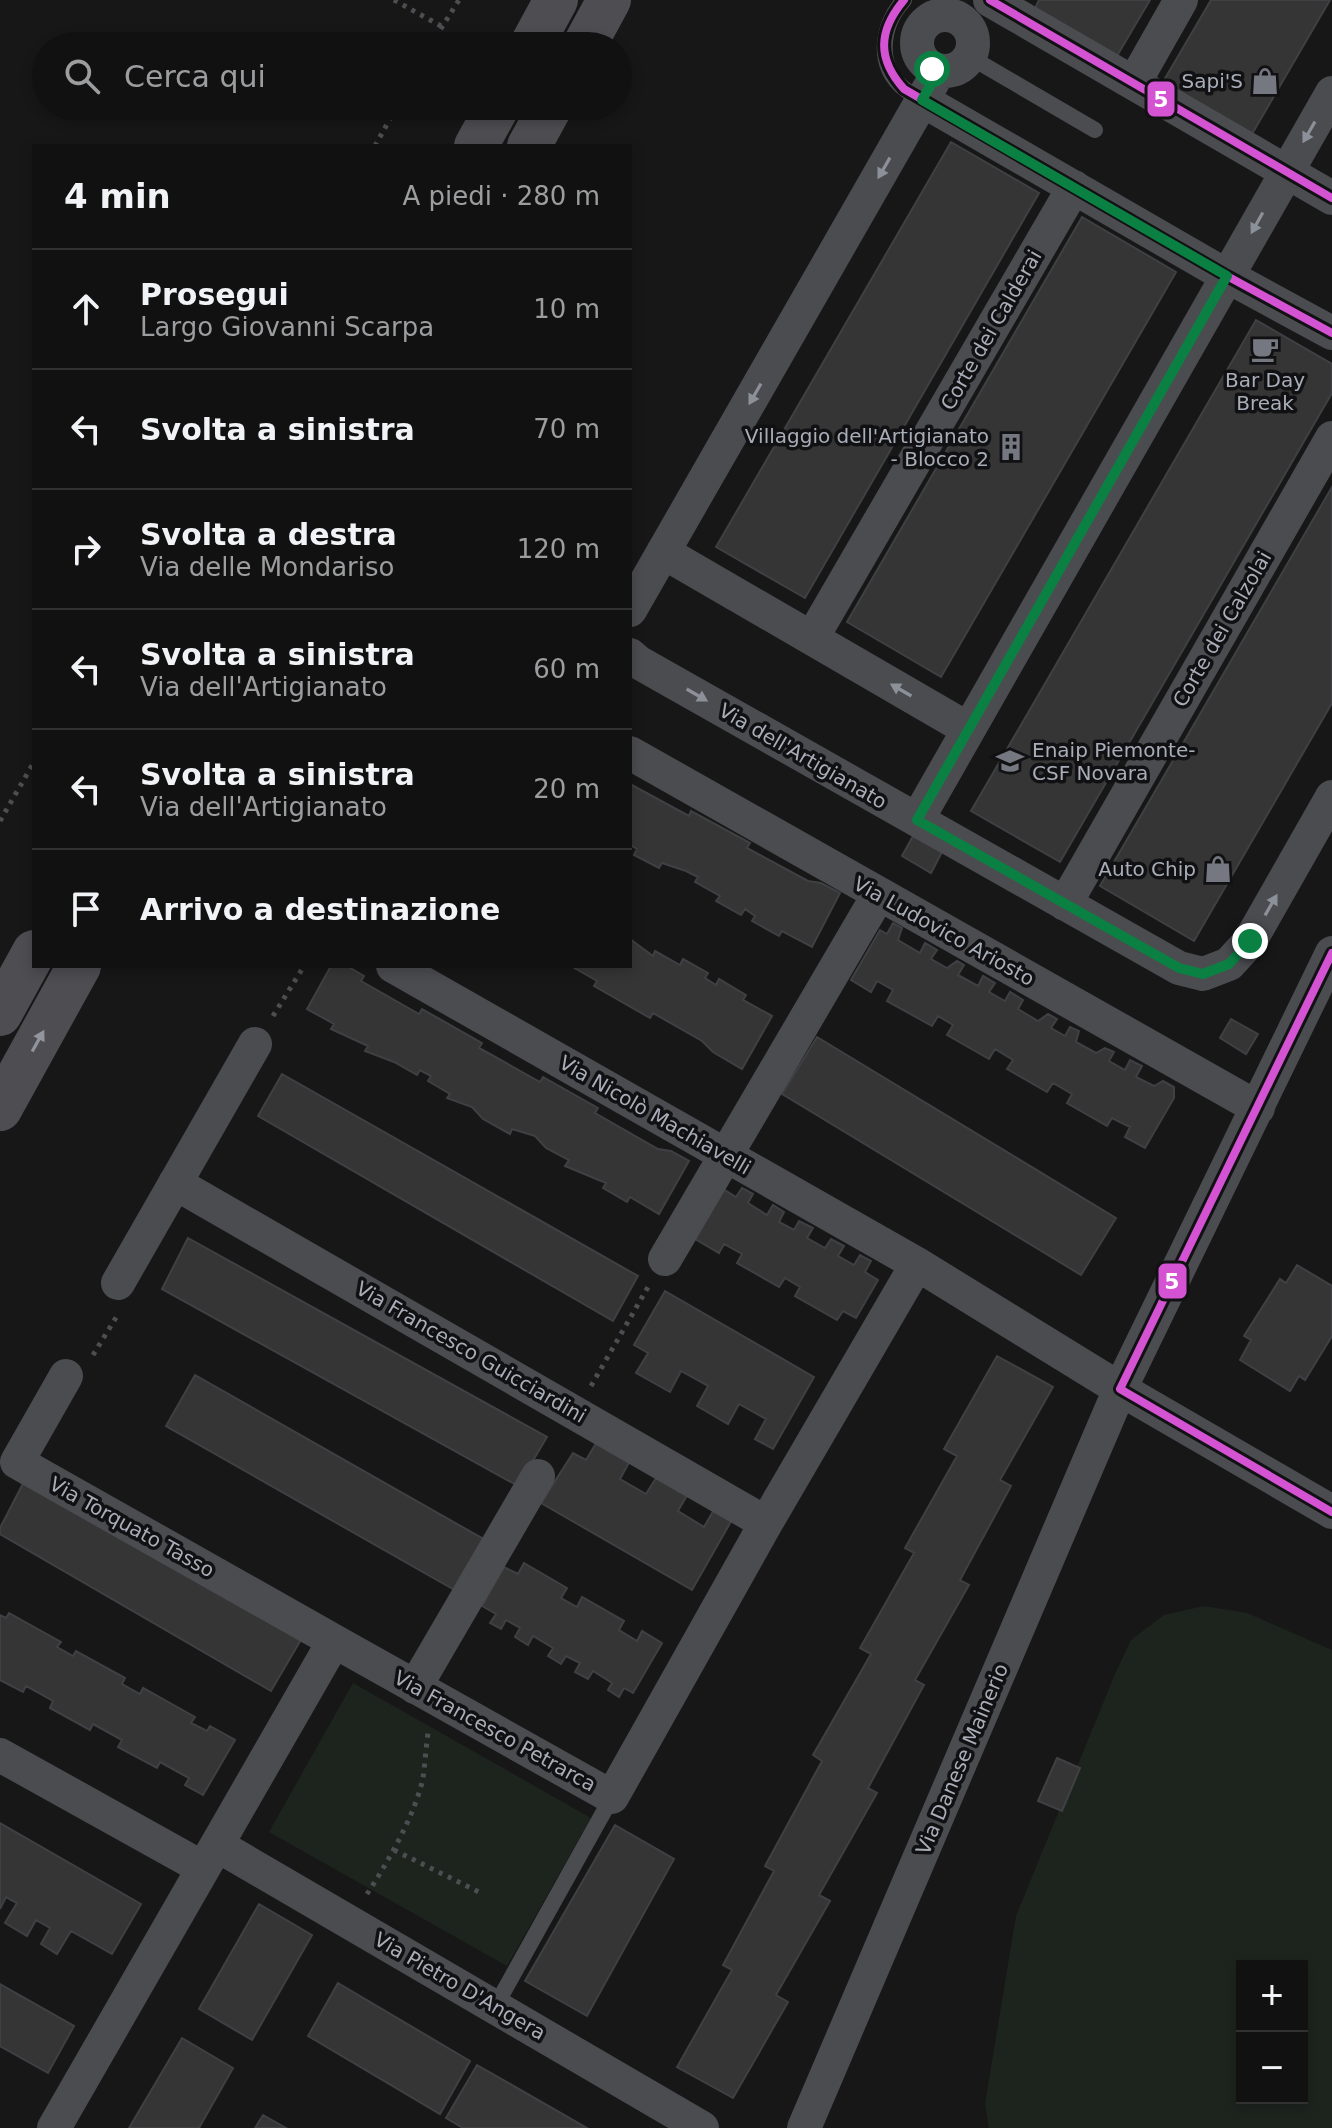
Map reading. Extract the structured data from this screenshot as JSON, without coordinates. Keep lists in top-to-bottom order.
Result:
{
  "streets": {
    "street": [
      "Corte dei Calderai",
      "Corte dei Calzolai",
      "Via dell'Artigianato",
      "Via Ludovico Ariosto",
      "Via Nicolò Machiavelli",
      "Via Francesco Guicciardini",
      "Via Torquato Tasso",
      "Via Francesco Petrarca",
      "Via Danese Mainerio",
      "Via Pietro D'Angera"
    ]
  },
  "crossings": [
    ["Corte dei Calzolai", "Via dell'Artigianato"],
    ["Via Ludovico Ariosto", "Via Danese Mainerio"],
    ["Via Nicolò Machiavelli", "Via Francesco Petrarca"],
    ["Via Francesco Guicciardini", "Via Francesco Petrarca"],
    ["Via Torquato Tasso", "Via Francesco Petrarca"]
  ],
  "places": {
    "shop": ["Sapi'S", "Auto Chip"],
    "cafe": ["Bar Day Break"],
    "building": ["Villaggio dell'Artigianato - Blocco 2"],
    "school or university": ["Enaip Piemonte- CSF Novara"]
  },
  "lines": ["transit line 5"],
  "page": {
    "search": "Cerca qui",
    "heading": ["4 min", "A piedi · 280 m"],
    "list": [
      ["Prosegui", "Largo Giovanni Scarpa", "10 m"],
      ["Svolta a sinistra", "70 m"],
      ["Svolta a destra", "Via delle Mondariso", "120 m"],
      ["Svolta a sinistra", "Via dell'Artigianato", "60 m"],
      ["Svolta a sinistra", "Via dell'Artigianato", "20 m"],
      "Arrivo a destinazione"
    ],
    "map_buttons": ["+", "−"]
  }
}
